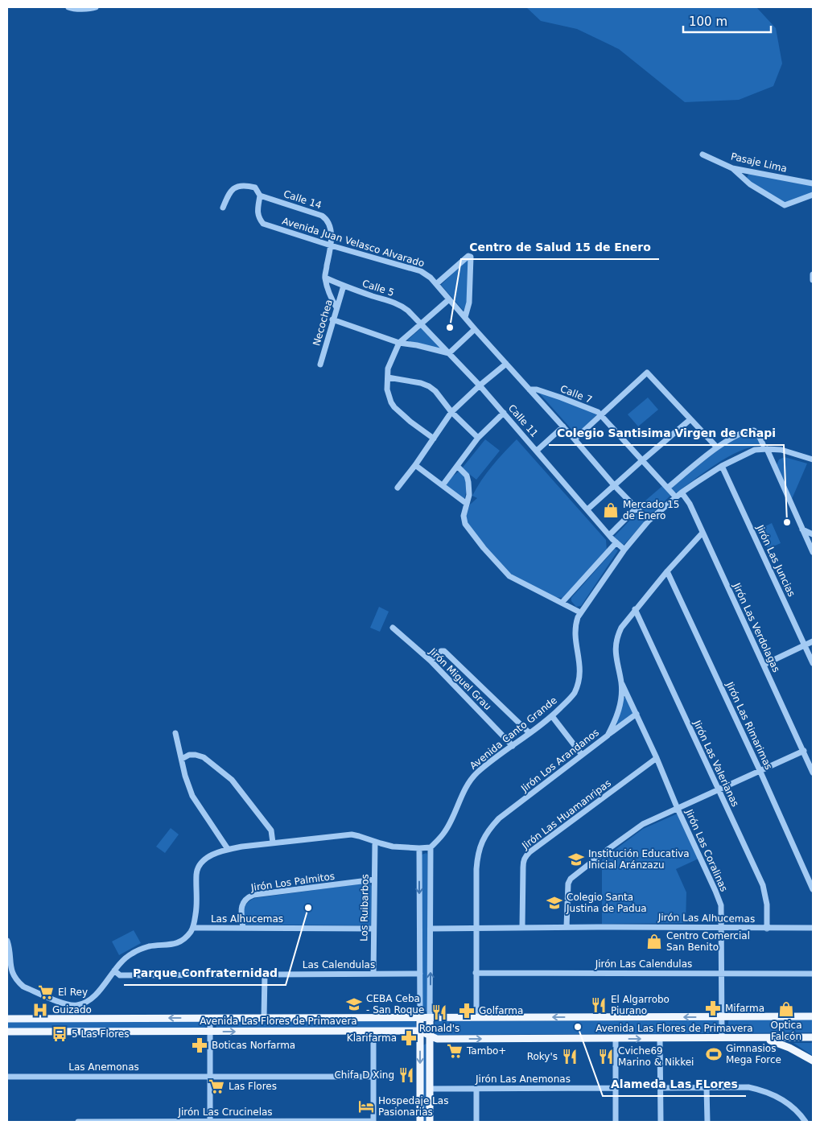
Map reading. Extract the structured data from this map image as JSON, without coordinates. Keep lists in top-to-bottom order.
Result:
{
  "streets": {
    "main road": ["Avenida Las Flores de Primavera"],
    "street": [
      "Pasaje Lima",
      "Calle 14",
      "Avenida Juan Velasco Alvarado",
      "Calle 5",
      "Necochea",
      "Calle 7",
      "Calle 11",
      "Jirón Las Juncias",
      "Jirón Las Verdolagas",
      "Jirón Miguel Grau",
      "Jirón Las Rimarimas",
      "Avenida Canto Grande",
      "Jirón Los Arandanos",
      "Jirón Las Valerianas",
      "Jirón Las Huamanripas",
      "Jirón Las Coralinas",
      "Jirón Los Palmitos",
      "Los Ruibarbos",
      "Jirón Las Alhucemas",
      "Las Alhucemas",
      "Jirón Las Calendulas",
      "Las Calendulas",
      "Las Anemonas",
      "Jirón Las Anemonas",
      "Jirón Las Crucinelas"
    ]
  },
  "crossings": [
    ["Calle 14", "Avenida Juan Velasco Alvarado"],
    ["Calle 14", "Calle 5"],
    ["Calle 14", "Necochea"],
    ["Avenida Juan Velasco Alvarado", "Calle 7"],
    ["Avenida Juan Velasco Alvarado", "Avenida Canto Grande"],
    ["Calle 5", "Necochea"],
    ["Calle 5", "Calle 11"],
    ["Calle 7", "Avenida Canto Grande"],
    ["Calle 11", "Avenida Canto Grande"],
    ["Jirón Las Juncias", "Avenida Canto Grande"],
    ["Jirón Las Verdolagas", "Avenida Canto Grande"],
    ["Jirón Las Verdolagas", "Jirón Los Arandanos"],
    ["Jirón Miguel Grau", "Avenida Canto Grande"],
    ["Jirón Las Rimarimas", "Jirón Los Arandanos"],
    ["Jirón Los Arandanos", "Jirón Las Valerianas"],
    ["Jirón Los Arandanos", "Jirón Las Coralinas"],
    ["Jirón Los Arandanos", "Jirón Las Alhucemas"],
    ["Jirón Los Arandanos", "Jirón Las Calendulas"],
    ["Jirón Los Arandanos", "Avenida Las Flores de Primavera"],
    ["Jirón Las Valerianas", "Jirón Las Alhucemas"],
    ["Jirón Las Huamanripas", "Jirón Las Coralinas"],
    ["Jirón Las Huamanripas", "Jirón Las Alhucemas"],
    ["Jirón Las Coralinas", "Jirón Las Alhucemas"],
    ["Jirón Las Coralinas", "Jirón Las Calendulas"],
    ["Jirón Las Coralinas", "Avenida Las Flores de Primavera"],
    ["Jirón Los Palmitos", "Los Ruibarbos"],
    ["Jirón Los Palmitos", "Las Alhucemas"],
    ["Los Ruibarbos", "Las Alhucemas"],
    ["Los Ruibarbos", "Las Calendulas"]
  ],
  "places": {
    "other": [
      "Centro de Salud 15 de Enero",
      "Colegio Santisima Virgen de Chapi",
      "Parque Confraternidad",
      "Alameda Las FLores"
    ],
    "shop": ["Mercado 15 de Enero", "Centro Comercial San Benito", "Optica Falcón"],
    "school or university": ["Institución Educativa Inicial Aránzazu", "Colegio Santa Justina de Padua", "CEBA Ceba - San Roque"],
    "supermarket": ["El Rey", "Tambo+", "Las Flores"],
    "restaurant": [
      "El Algarrobo Piurano",
      "Ronald's",
      "Roky's",
      "Cviche69 Marino & Nikkei",
      "Chifa D Xing"
    ],
    "pharmacy": [
      "Mifarma",
      "Golfarma",
      "Klarifarma",
      "Boticas Norfarma"
    ],
    "hospital": ["Guizado"],
    "bus stop": ["5 Las Flores"],
    "sports": ["Gimnasios Mega Force"],
    "hotel": ["Hospedaje Las Pasionarias"]
  },
  "scale_bar": "100 m"
}
